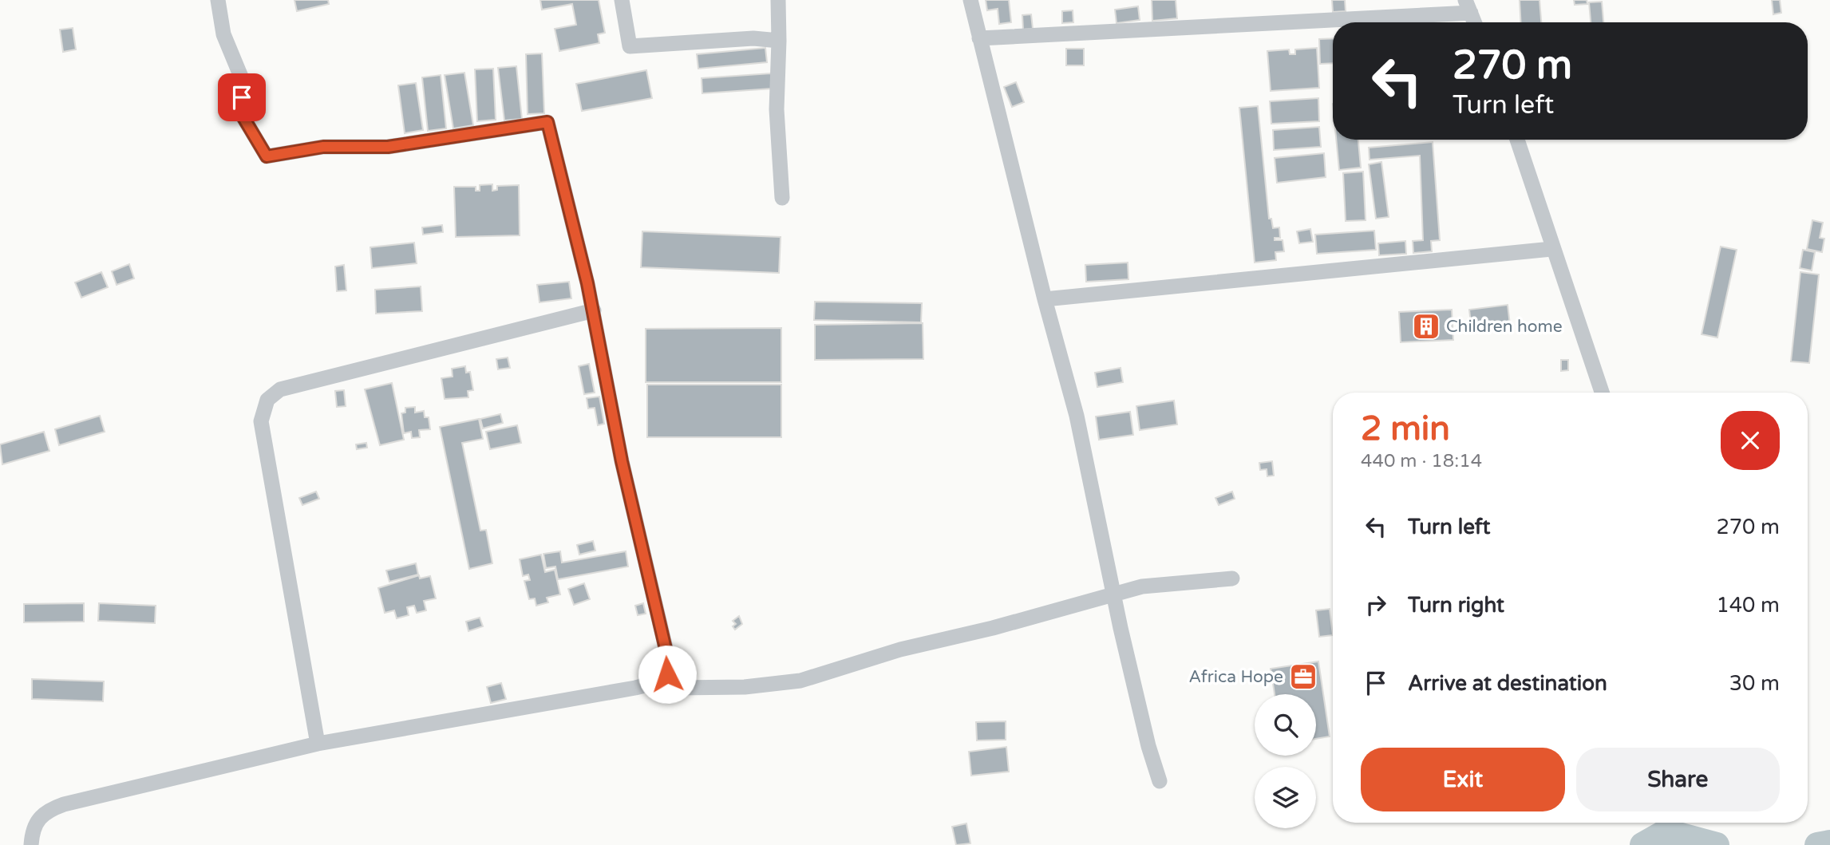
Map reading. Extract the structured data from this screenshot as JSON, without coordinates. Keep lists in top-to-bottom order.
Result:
{
  "places": {
    "building": ["Children home"],
    "office": ["Africa Hope"]
  },
  "page": {
    "turn": ["270 m", "Turn left"],
    "heading": ["2 min", "440 m · 18:14"],
    "list": [
      {
        "name": "Turn left",
        "value": "270 m"
      },
      {
        "name": "Turn right",
        "value": "140 m"
      },
      {
        "name": "Arrive at destination",
        "value": "30 m"
      }
    ],
    "buttons": ["Exit", "Share"]
  }
}
